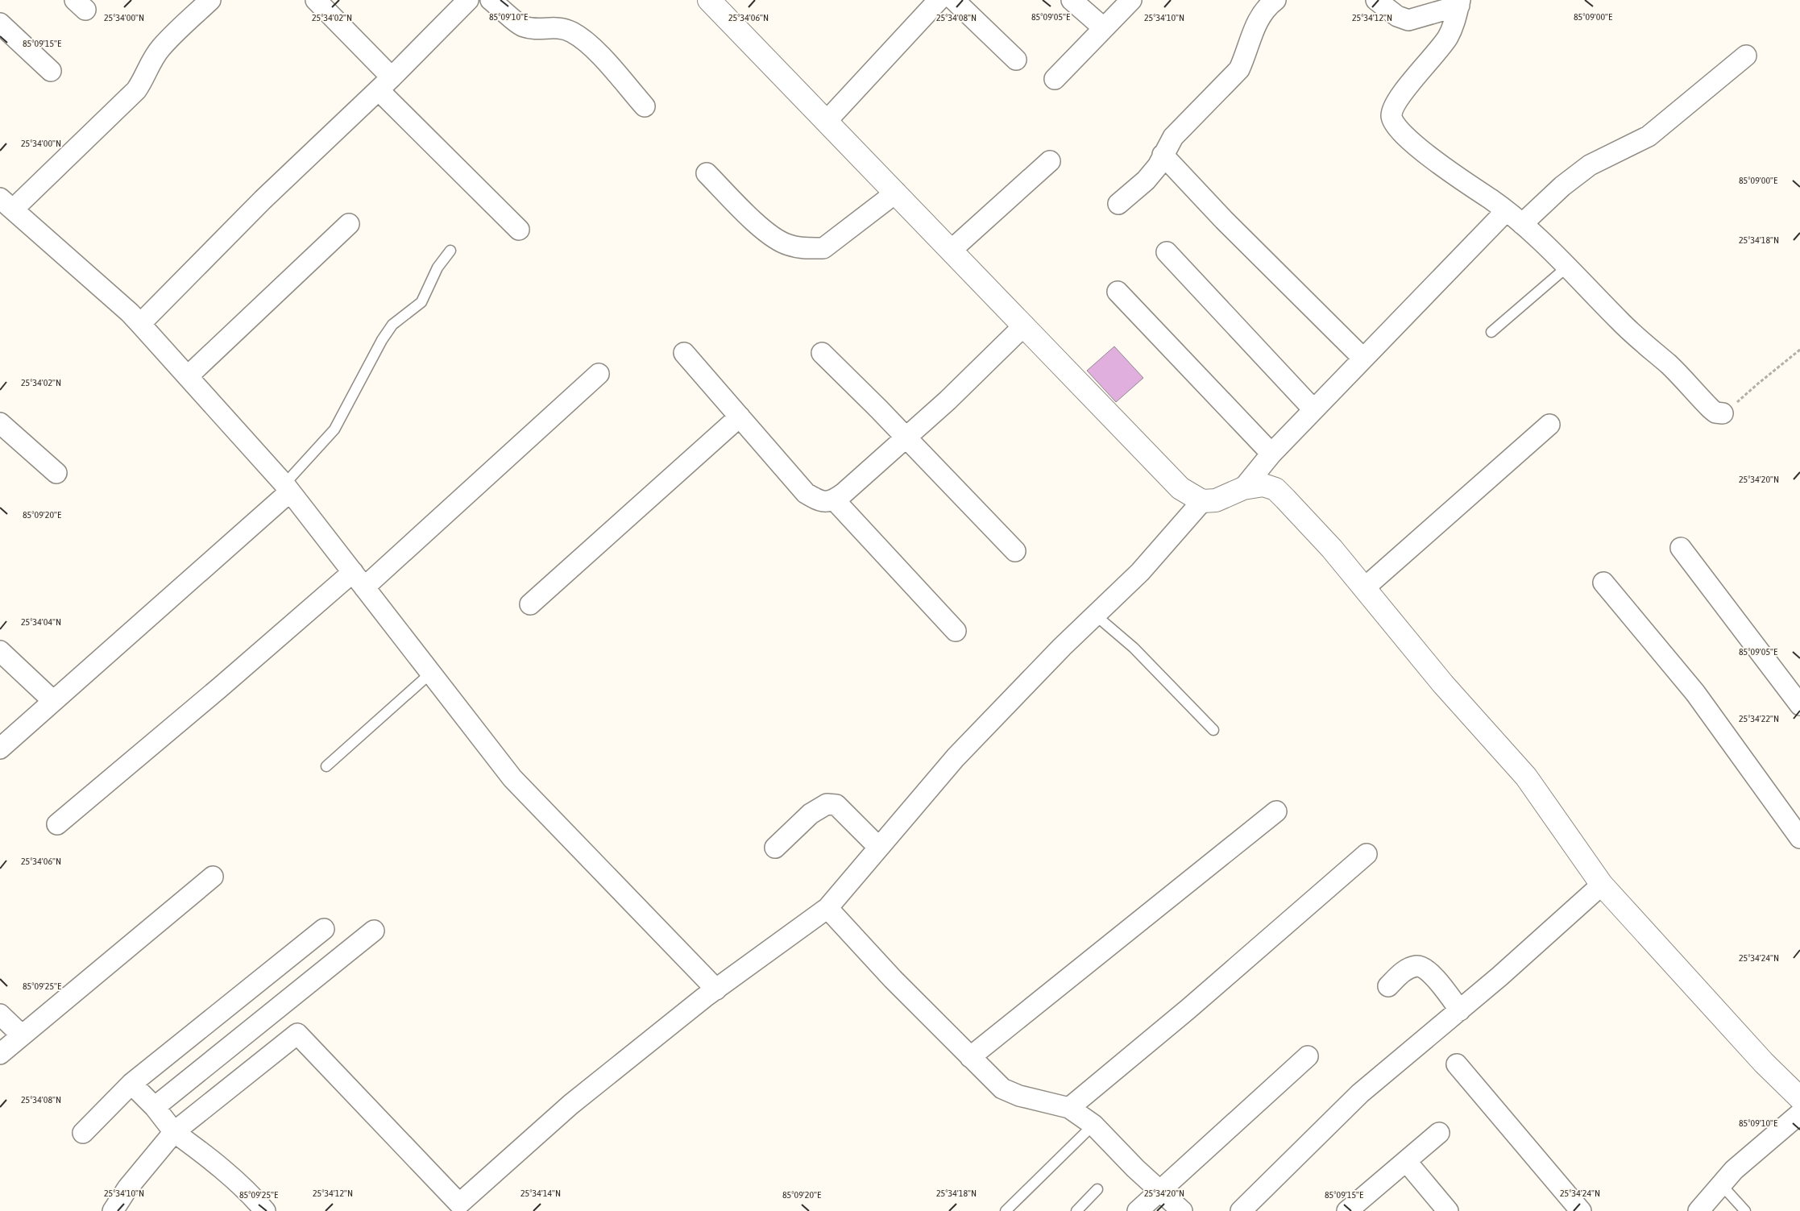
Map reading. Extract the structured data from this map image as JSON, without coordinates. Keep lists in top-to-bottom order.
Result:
{
  "coordinates": [
    "85°09'10\"E",
    "85°09'05\"E",
    "85°09'00\"E",
    "25°34'06\"N",
    "25°34'00\"N",
    "25°34'02\"N",
    "25°34'08\"N",
    "25°34'10\"N",
    "25°34'12\"N",
    "85°09'15\"E",
    "25°34'18\"N",
    "25°34'20\"N",
    "85°09'20\"E",
    "25°34'04\"N",
    "25°34'22\"N",
    "25°34'24\"N",
    "85°09'25\"E",
    "25°34'14\"N"
  ]
}
